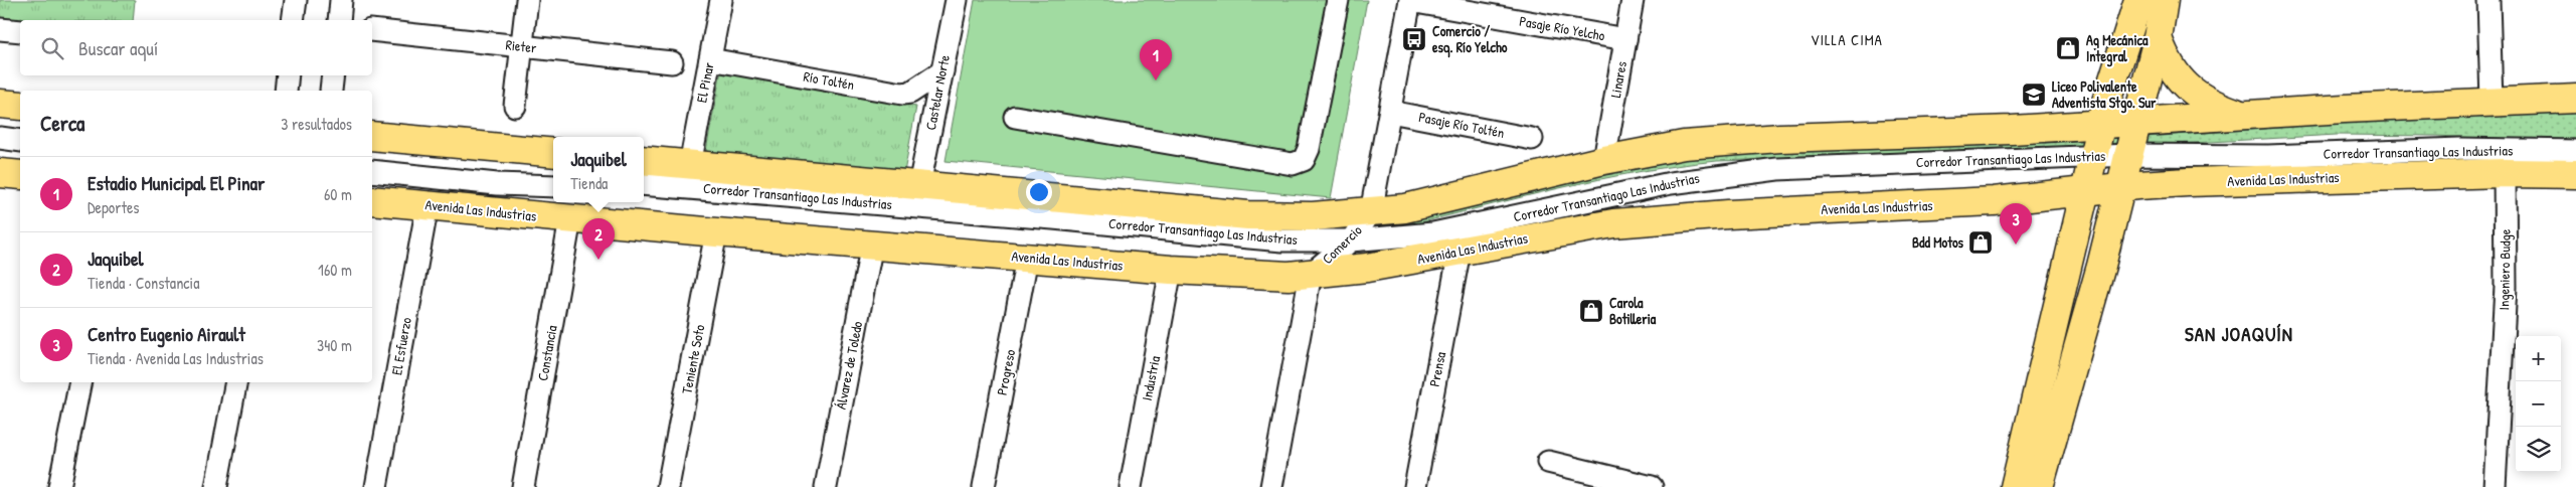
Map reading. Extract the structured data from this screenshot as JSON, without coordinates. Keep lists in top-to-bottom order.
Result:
{
  "streets": {
    "main road": ["Avenida Las Industrias"],
    "street": [
      "Pasaje Río Yelcho",
      "Rieter",
      "Linares",
      "Río Toltén",
      "El Pinar",
      "Castelar Norte",
      "Pasaje Río Toltén",
      "Corredor Transantiago Las Industrias",
      "Comercio",
      "Ingeniero Budge",
      "El Esfuerzo",
      "Constancia",
      "Teniente Soto",
      "Álvarez de Toledo",
      "Prensa",
      "Progreso",
      "Industria"
    ]
  },
  "crossings": [
    ["Pasaje Río Yelcho", "Linares"],
    ["Pasaje Río Yelcho", "Comercio"],
    ["Río Toltén", "El Pinar"],
    ["Río Toltén", "Castelar Norte"],
    ["Pasaje Río Toltén", "Comercio"],
    ["Corredor Transantiago Las Industrias", "Avenida Las Industrias"],
    ["Corredor Transantiago Las Industrias", "Comercio"],
    ["Avenida Las Industrias", "Comercio"],
    ["Avenida Las Industrias", "Ingeniero Budge"],
    ["Avenida Las Industrias", "El Esfuerzo"],
    ["Avenida Las Industrias", "Constancia"],
    ["Avenida Las Industrias", "Teniente Soto"],
    ["Avenida Las Industrias", "Álvarez de Toledo"],
    ["Avenida Las Industrias", "Prensa"],
    ["Avenida Las Industrias", "Progreso"],
    ["Avenida Las Industrias", "Industria"]
  ],
  "districts": ["VILLA CIMA", "SAN JOAQUÍN"],
  "places": {
    "bus stop": ["Comercio / esq. Río Yelcho"],
    "shop": ["Ag Mecánica Integral", "Bdd Motos", "Carola Botilleria"],
    "school or university": ["Liceo Polivalente Adventista Stgo. Sur"]
  },
  "page": {
    "search": "Buscar aquí",
    "pins": ["1", "3", "2"],
    "heading": ["Cerca", "3 resultados"],
    "popup": ["Jaquibel", "Tienda"],
    "list": [
      {
        "mark": "1",
        "name": "Estadio Municipal El Pinar",
        "note": "Deportes",
        "value": "60 m"
      },
      {
        "mark": "2",
        "name": "Jaquibel",
        "note": "Tienda · Constancia",
        "value": "160 m"
      },
      {
        "mark": "3",
        "name": "Centro Eugenio Airault",
        "note": "Tienda · Avenida Las Industrias",
        "value": "340 m"
      }
    ],
    "map_buttons": ["+", "−"]
  }
}
